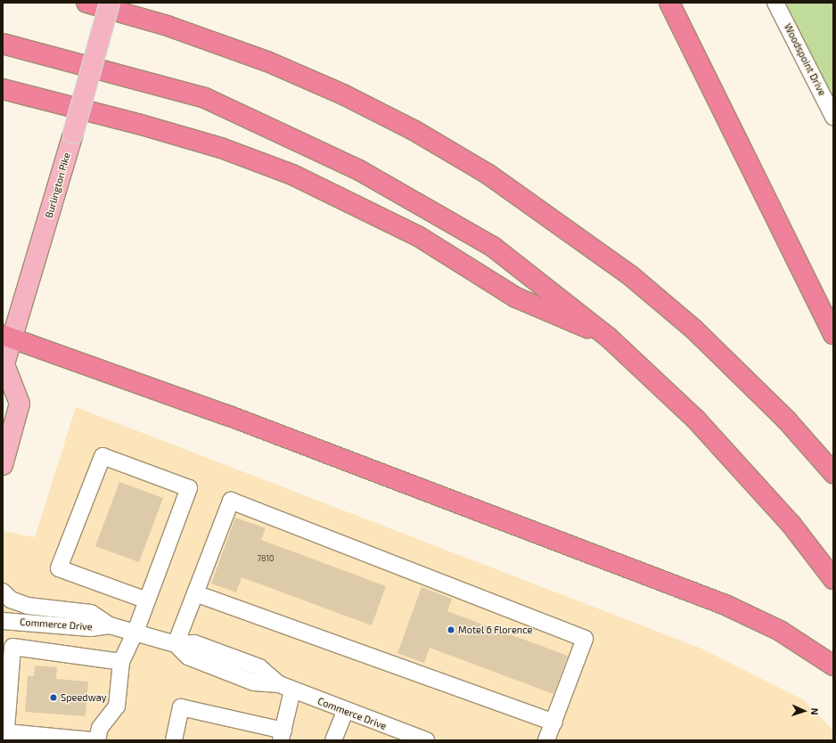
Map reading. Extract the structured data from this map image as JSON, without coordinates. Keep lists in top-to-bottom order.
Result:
{
  "streets": {
    "main road": ["Burlington Pike"],
    "street": ["Woodspoint Drive", "Commerce Drive"]
  },
  "places": ["Motel 6 Florence", "Speedway"],
  "house_numbers": ["7810"],
  "north": "right"
}
